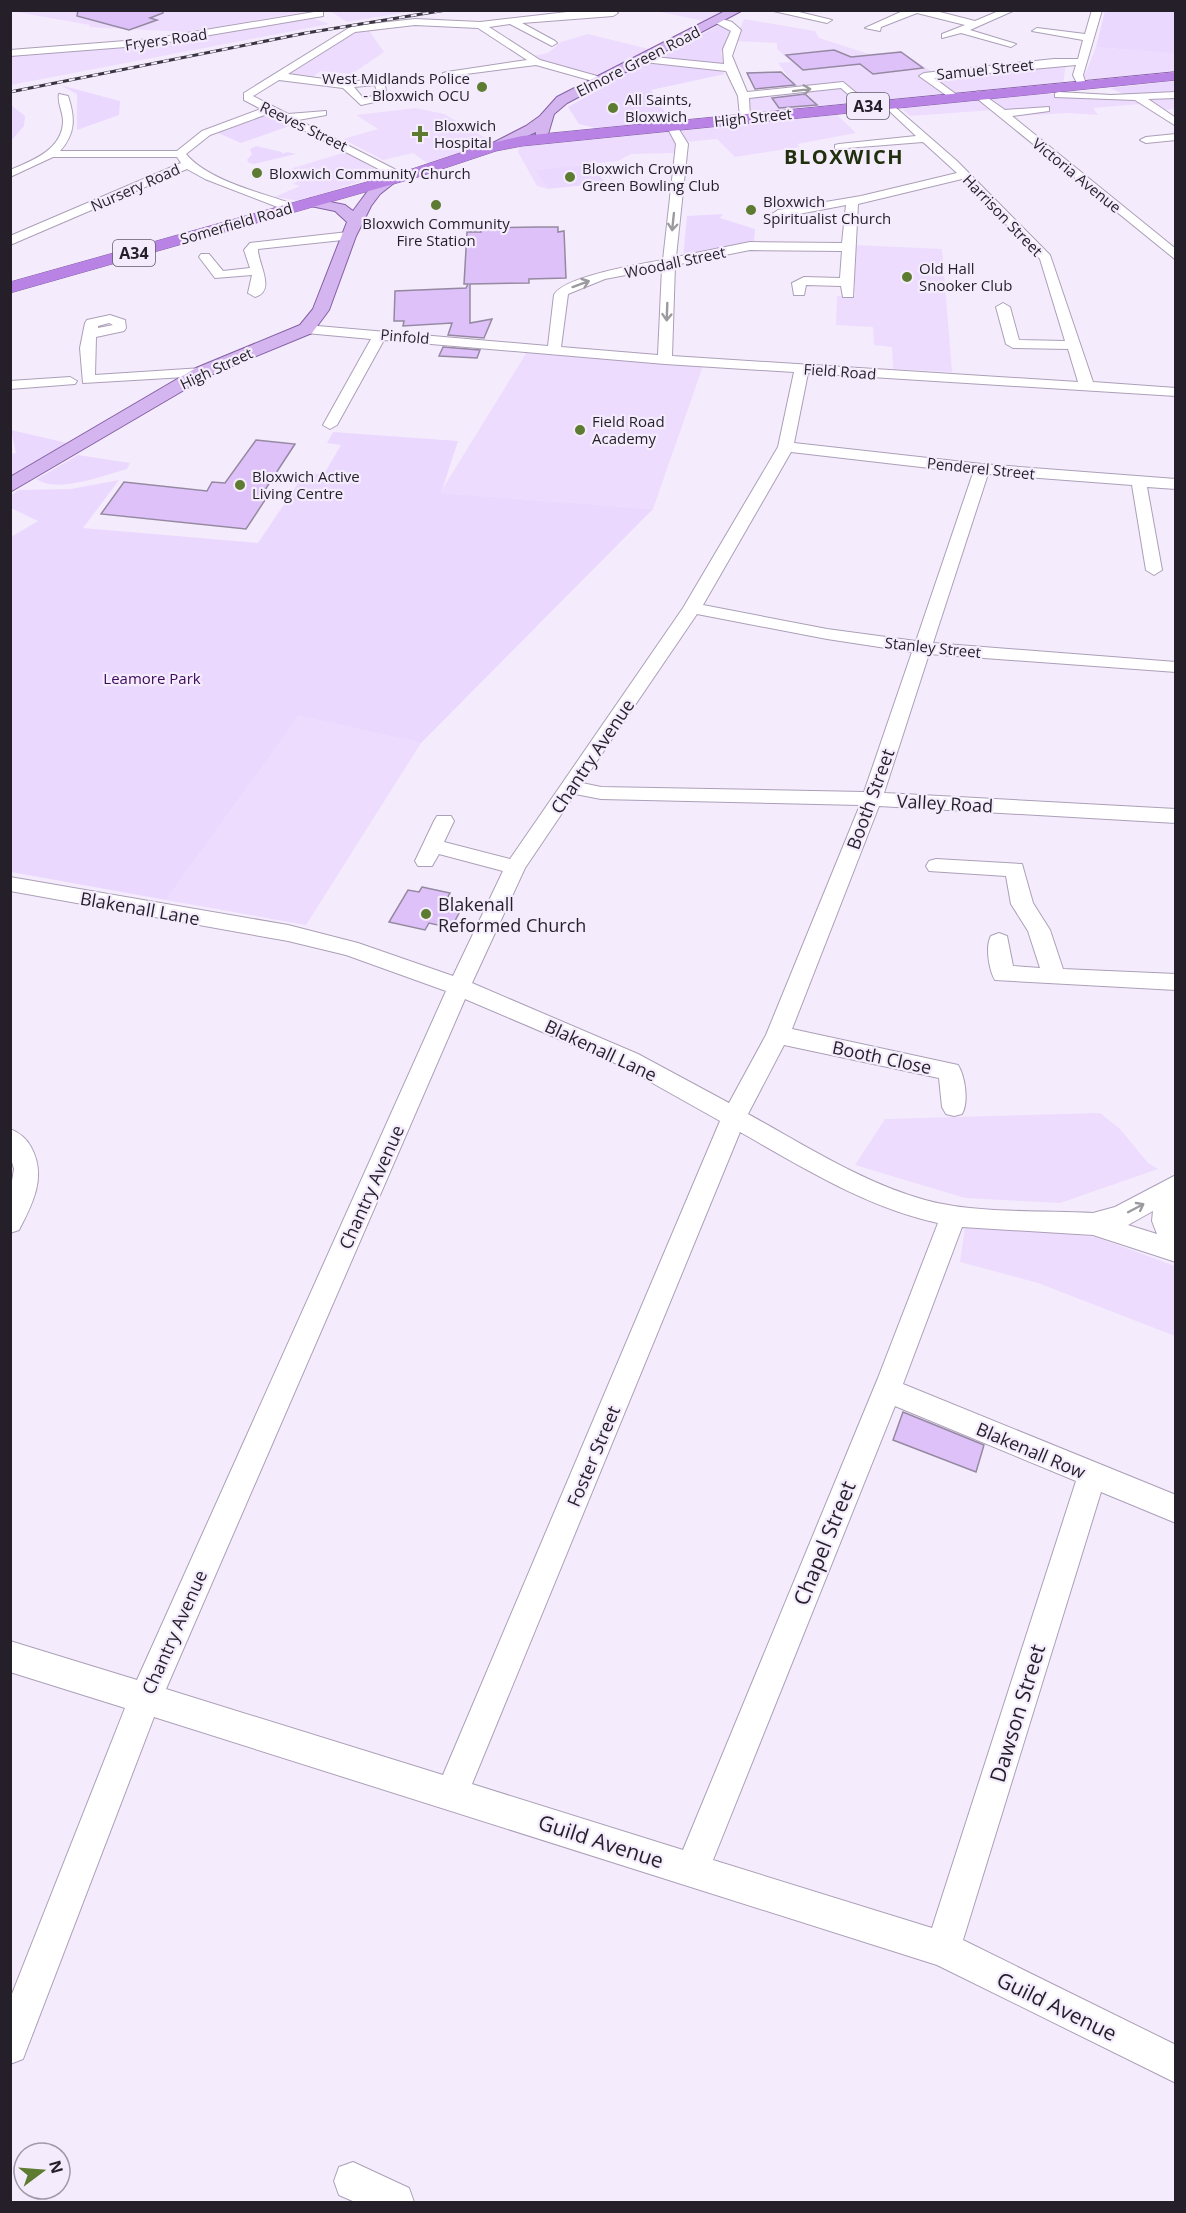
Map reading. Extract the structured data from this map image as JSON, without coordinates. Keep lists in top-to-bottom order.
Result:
{
  "streets": {
    "highway": ["A34", "High Street", "Somerfield Road"],
    "main road": ["Elmore Green Road"],
    "street": [
      "Fryers Road",
      "Samuel Street",
      "Reeves Street",
      "Victoria Avenue",
      "Nursery Road",
      "Harrison Street",
      "Woodall Street",
      "Pinfold",
      "Field Road",
      "Penderel Street",
      "Stanley Street",
      "Chantry Avenue",
      "Booth Street",
      "Valley Road",
      "Blakenall Lane",
      "Booth Close",
      "Blakenall Row",
      "Foster Street",
      "Chapel Street",
      "Dawson Street",
      "Guild Avenue"
    ]
  },
  "crossings": [
    ["Elmore Green Road", "High Street"],
    ["Samuel Street", "High Street"],
    ["High Street", "Reeves Street"],
    ["High Street", "Victoria Avenue"],
    ["High Street", "Harrison Street"],
    ["High Street", "Somerfield Road"],
    ["High Street", "Pinfold"],
    ["Reeves Street", "Nursery Road"],
    ["Reeves Street", "Somerfield Road"],
    ["Harrison Street", "Field Road"],
    ["Woodall Street", "Field Road"],
    ["Pinfold", "Field Road"],
    ["Field Road", "Chantry Avenue"],
    ["Penderel Street", "Chantry Avenue"],
    ["Penderel Street", "Booth Street"],
    ["Stanley Street", "Chantry Avenue"],
    ["Stanley Street", "Booth Street"],
    ["Chantry Avenue", "Valley Road"],
    ["Chantry Avenue", "Blakenall Lane"],
    ["Chantry Avenue", "Guild Avenue"],
    ["Booth Street", "Valley Road"],
    ["Booth Street", "Blakenall Lane"],
    ["Booth Street", "Booth Close"],
    ["Booth Street", "Foster Street"],
    ["Blakenall Lane", "Foster Street"],
    ["Blakenall Lane", "Chapel Street"],
    ["Blakenall Row", "Chapel Street"],
    ["Blakenall Row", "Dawson Street"],
    ["Foster Street", "Guild Avenue"],
    ["Chapel Street", "Guild Avenue"],
    ["Dawson Street", "Guild Avenue"]
  ],
  "one_way": ["Woodall Street"],
  "districts": ["BLOXWICH"],
  "parks": ["Leamore Park"],
  "places": {
    "other": [
      "West Midlands Police - Bloxwich OCU",
      "All Saints, Bloxwich",
      "Bloxwich Community Church",
      "Bloxwich Crown Green Bowling Club",
      "Bloxwich Community Fire Station",
      "Bloxwich Spiritualist Church",
      "Old Hall Snooker Club",
      "Field Road Academy",
      "Bloxwich Active Living Centre",
      "Blakenall Reformed Church"
    ],
    "health": ["Bloxwich Hospital"]
  },
  "north": "right"
}
